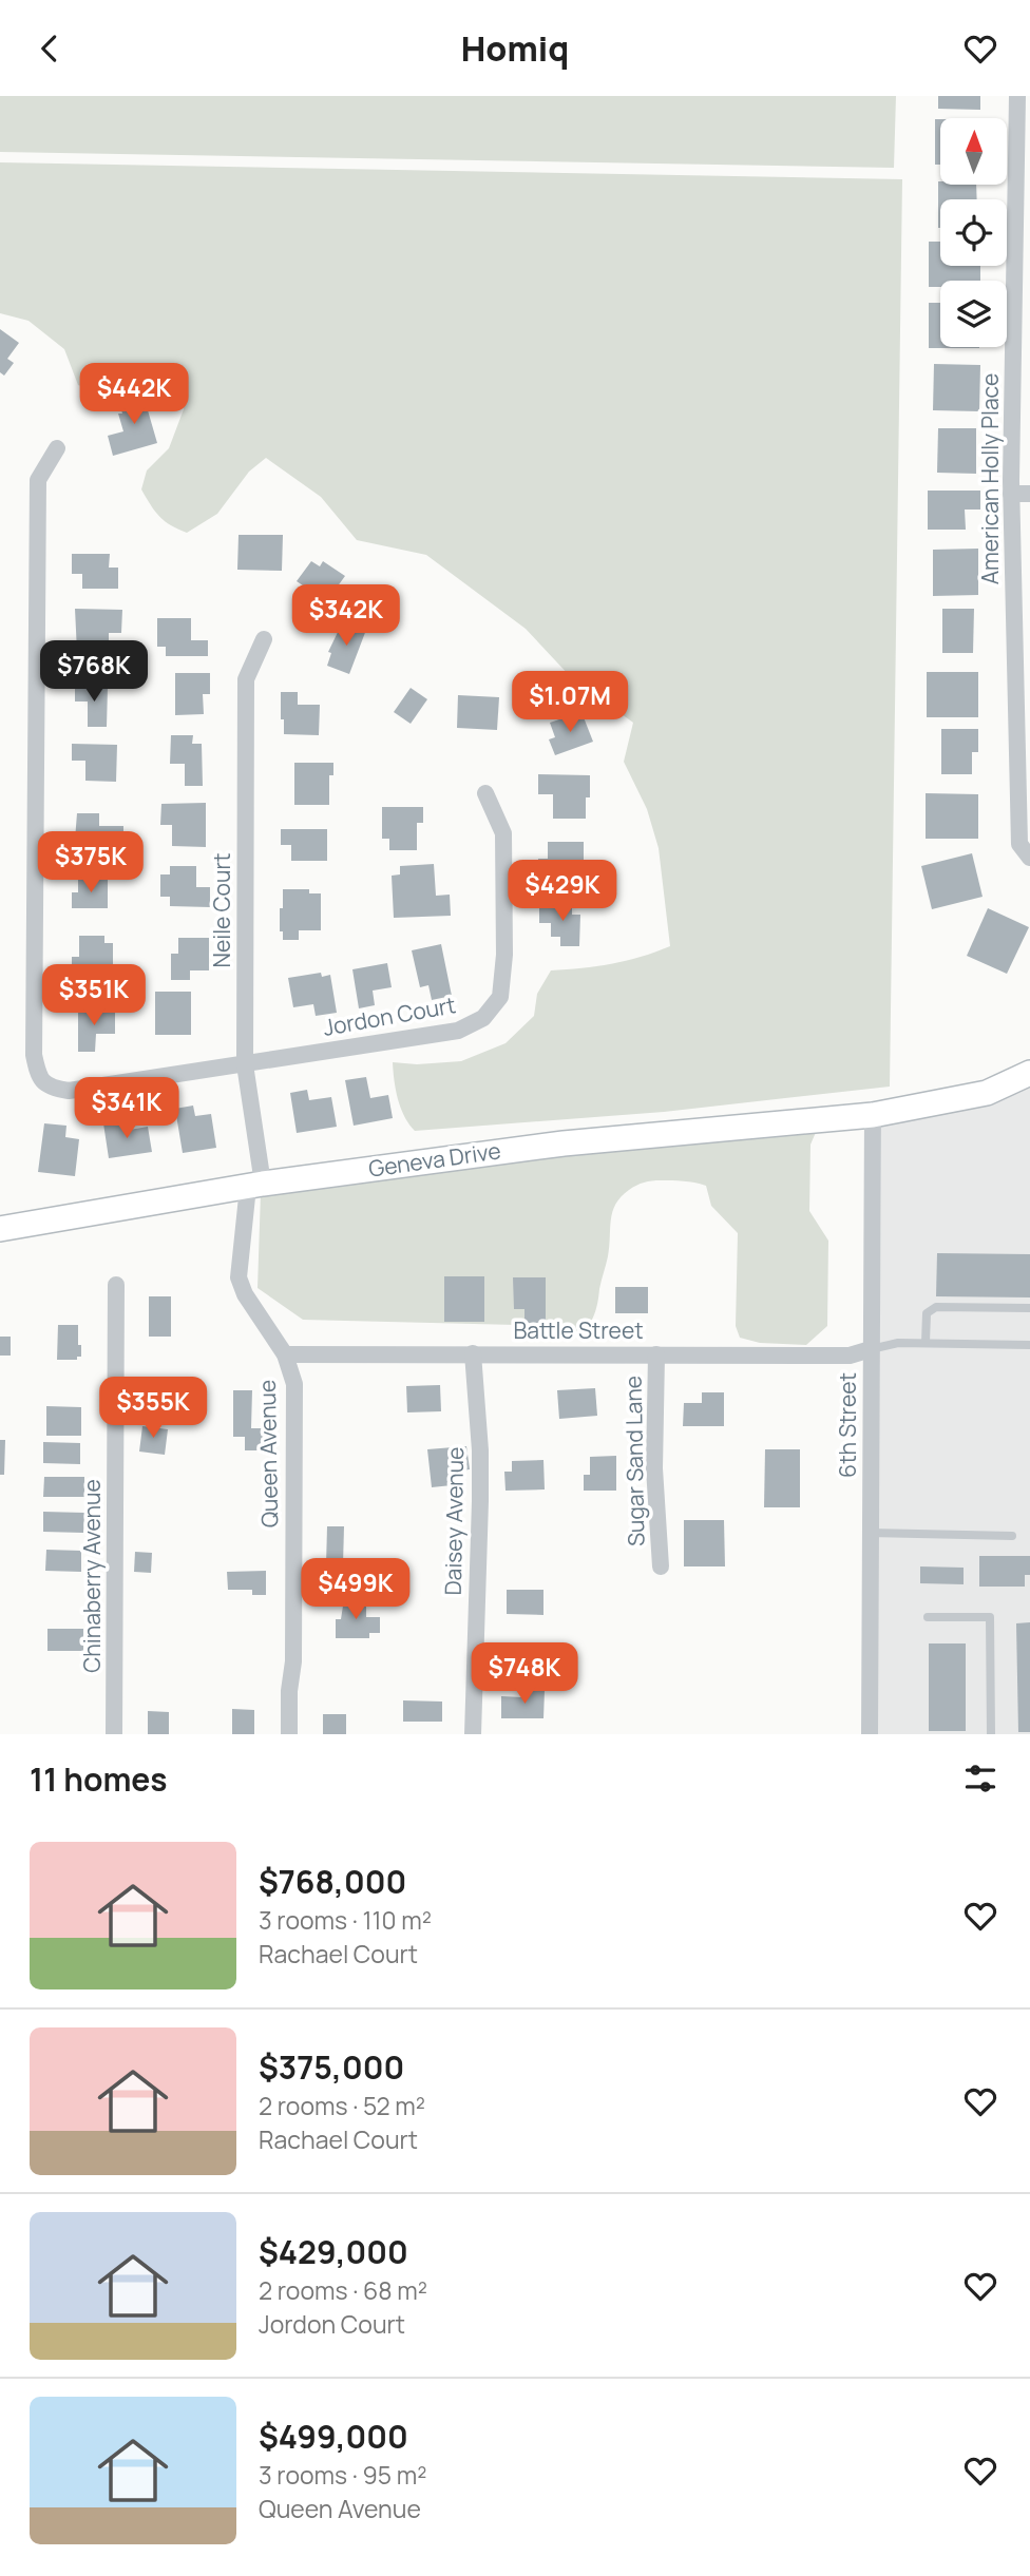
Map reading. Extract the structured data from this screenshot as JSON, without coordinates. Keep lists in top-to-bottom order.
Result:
{
  "streets": {
    "main road": ["Geneva Drive"],
    "street": [
      "American Holly Place",
      "Neile Court",
      "Jordon Court",
      "Battle Street",
      "6th Street",
      "Queen Avenue",
      "Sugar Sand Lane",
      "Daisey Avenue",
      "Chinaberry Avenue"
    ]
  },
  "crossings": [
    ["Neile Court", "Jordon Court"],
    ["Neile Court", "Geneva Drive"],
    ["Neile Court", "Queen Avenue"],
    ["Geneva Drive", "6th Street"],
    ["Geneva Drive", "Queen Avenue"],
    ["Battle Street", "6th Street"],
    ["Battle Street", "Queen Avenue"],
    ["Battle Street", "Sugar Sand Lane"],
    ["Battle Street", "Daisey Avenue"]
  ],
  "north": "top",
  "page": {
    "header": "Homiq",
    "price": [
      "$442K",
      "$342K",
      "$768K",
      "$1.07M",
      "$375K",
      "$429K",
      "$351K",
      "$341K",
      "$355K",
      "$499K",
      "$748K"
    ],
    "heading": "11 homes",
    "list": [
      {
        "name": "$768,000",
        "note": "3 rooms · 110 m² · Rachael Court"
      },
      {
        "name": "$375,000",
        "note": "2 rooms · 52 m² · Rachael Court"
      },
      {
        "name": "$429,000",
        "note": "2 rooms · 68 m² · Jordon Court"
      },
      {
        "name": "$499,000",
        "note": "3 rooms · 95 m² · Queen Avenue"
      }
    ]
  }
}
